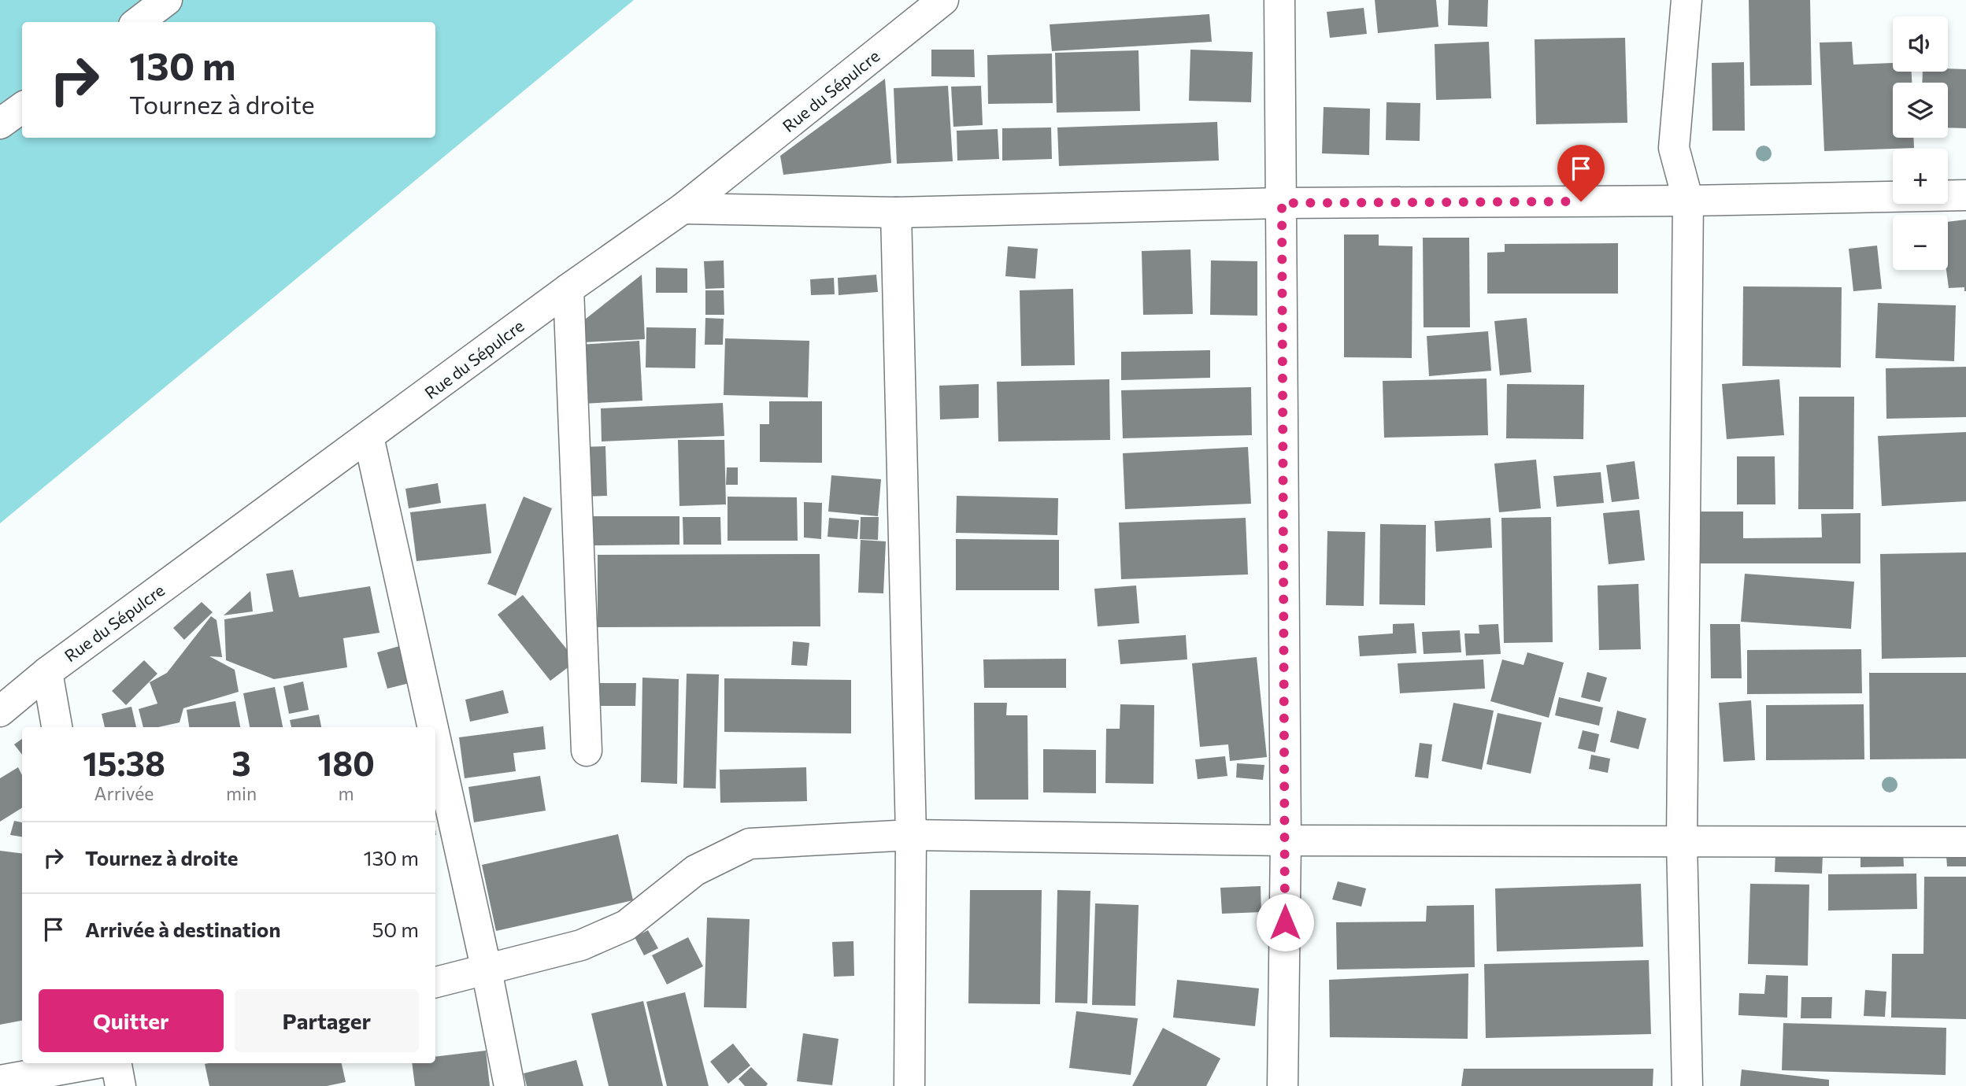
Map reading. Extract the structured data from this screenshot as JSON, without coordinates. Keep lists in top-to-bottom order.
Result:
{
  "streets": {
    "street": ["Rue du Sépulcre"]
  },
  "page": {
    "map_buttons": ["+", "−"],
    "turn": ["130 m", "Tournez à droite"],
    "eta": [
      "15:38",
      "Arrivée",
      "3",
      "min",
      "180",
      "m"
    ],
    "list": [
      {
        "name": "Tournez à droite",
        "value": "130 m"
      },
      {
        "name": "Arrivée à destination",
        "value": "50 m"
      }
    ],
    "buttons": ["Quitter", "Partager"]
  }
}
